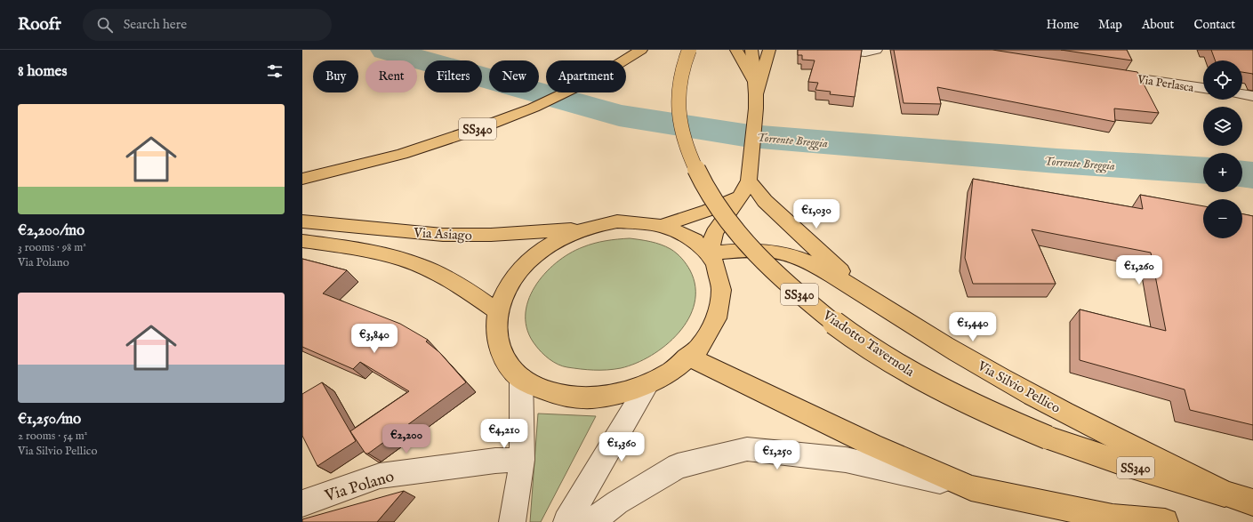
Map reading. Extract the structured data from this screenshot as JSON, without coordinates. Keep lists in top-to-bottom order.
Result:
{
  "streets": {
    "main road": [
      "SS340",
      "Via Asiago",
      "Viadotto Tavernola",
      "Via Silvio Pellico"
    ],
    "street": ["Via Perlasca", "Via Polano"]
  },
  "crossings": [
    ["Viadotto Tavernola", "Via Silvio Pellico"]
  ],
  "water": ["Torrente Breggia"],
  "page": {
    "header": "Roofr",
    "search": "Search here",
    "nav": [
      "Home",
      "Map",
      "About",
      "Contact"
    ],
    "heading": "8 homes",
    "map_buttons": ["+", "−"],
    "chip": [
      "Buy",
      "Rent",
      "Filters",
      "New",
      "Apartment"
    ],
    "list": [
      {
        "name": "€2,200/mo",
        "note": "3 rooms · 98 m² · Via Polano"
      },
      {
        "name": "€1,250/mo",
        "note": "2 rooms · 54 m² · Via Silvio Pellico"
      }
    ],
    "price": [
      "€1,030",
      "€1,260",
      "€1,440",
      "€3,840",
      "€4,210",
      "€2,200",
      "€1,360",
      "€1,250"
    ]
  }
}
